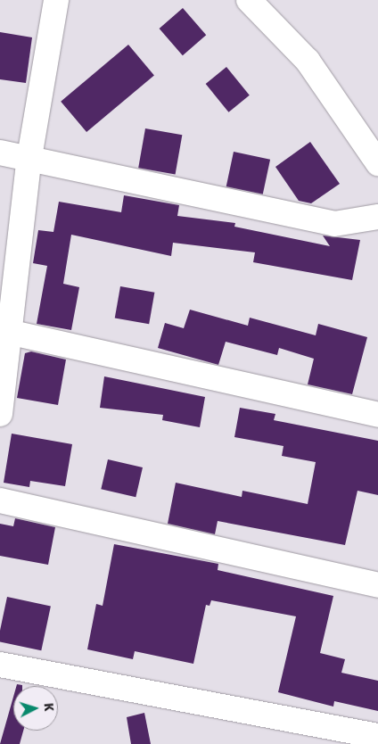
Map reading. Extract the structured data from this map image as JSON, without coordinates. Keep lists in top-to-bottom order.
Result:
{
  "north": "right"
}
